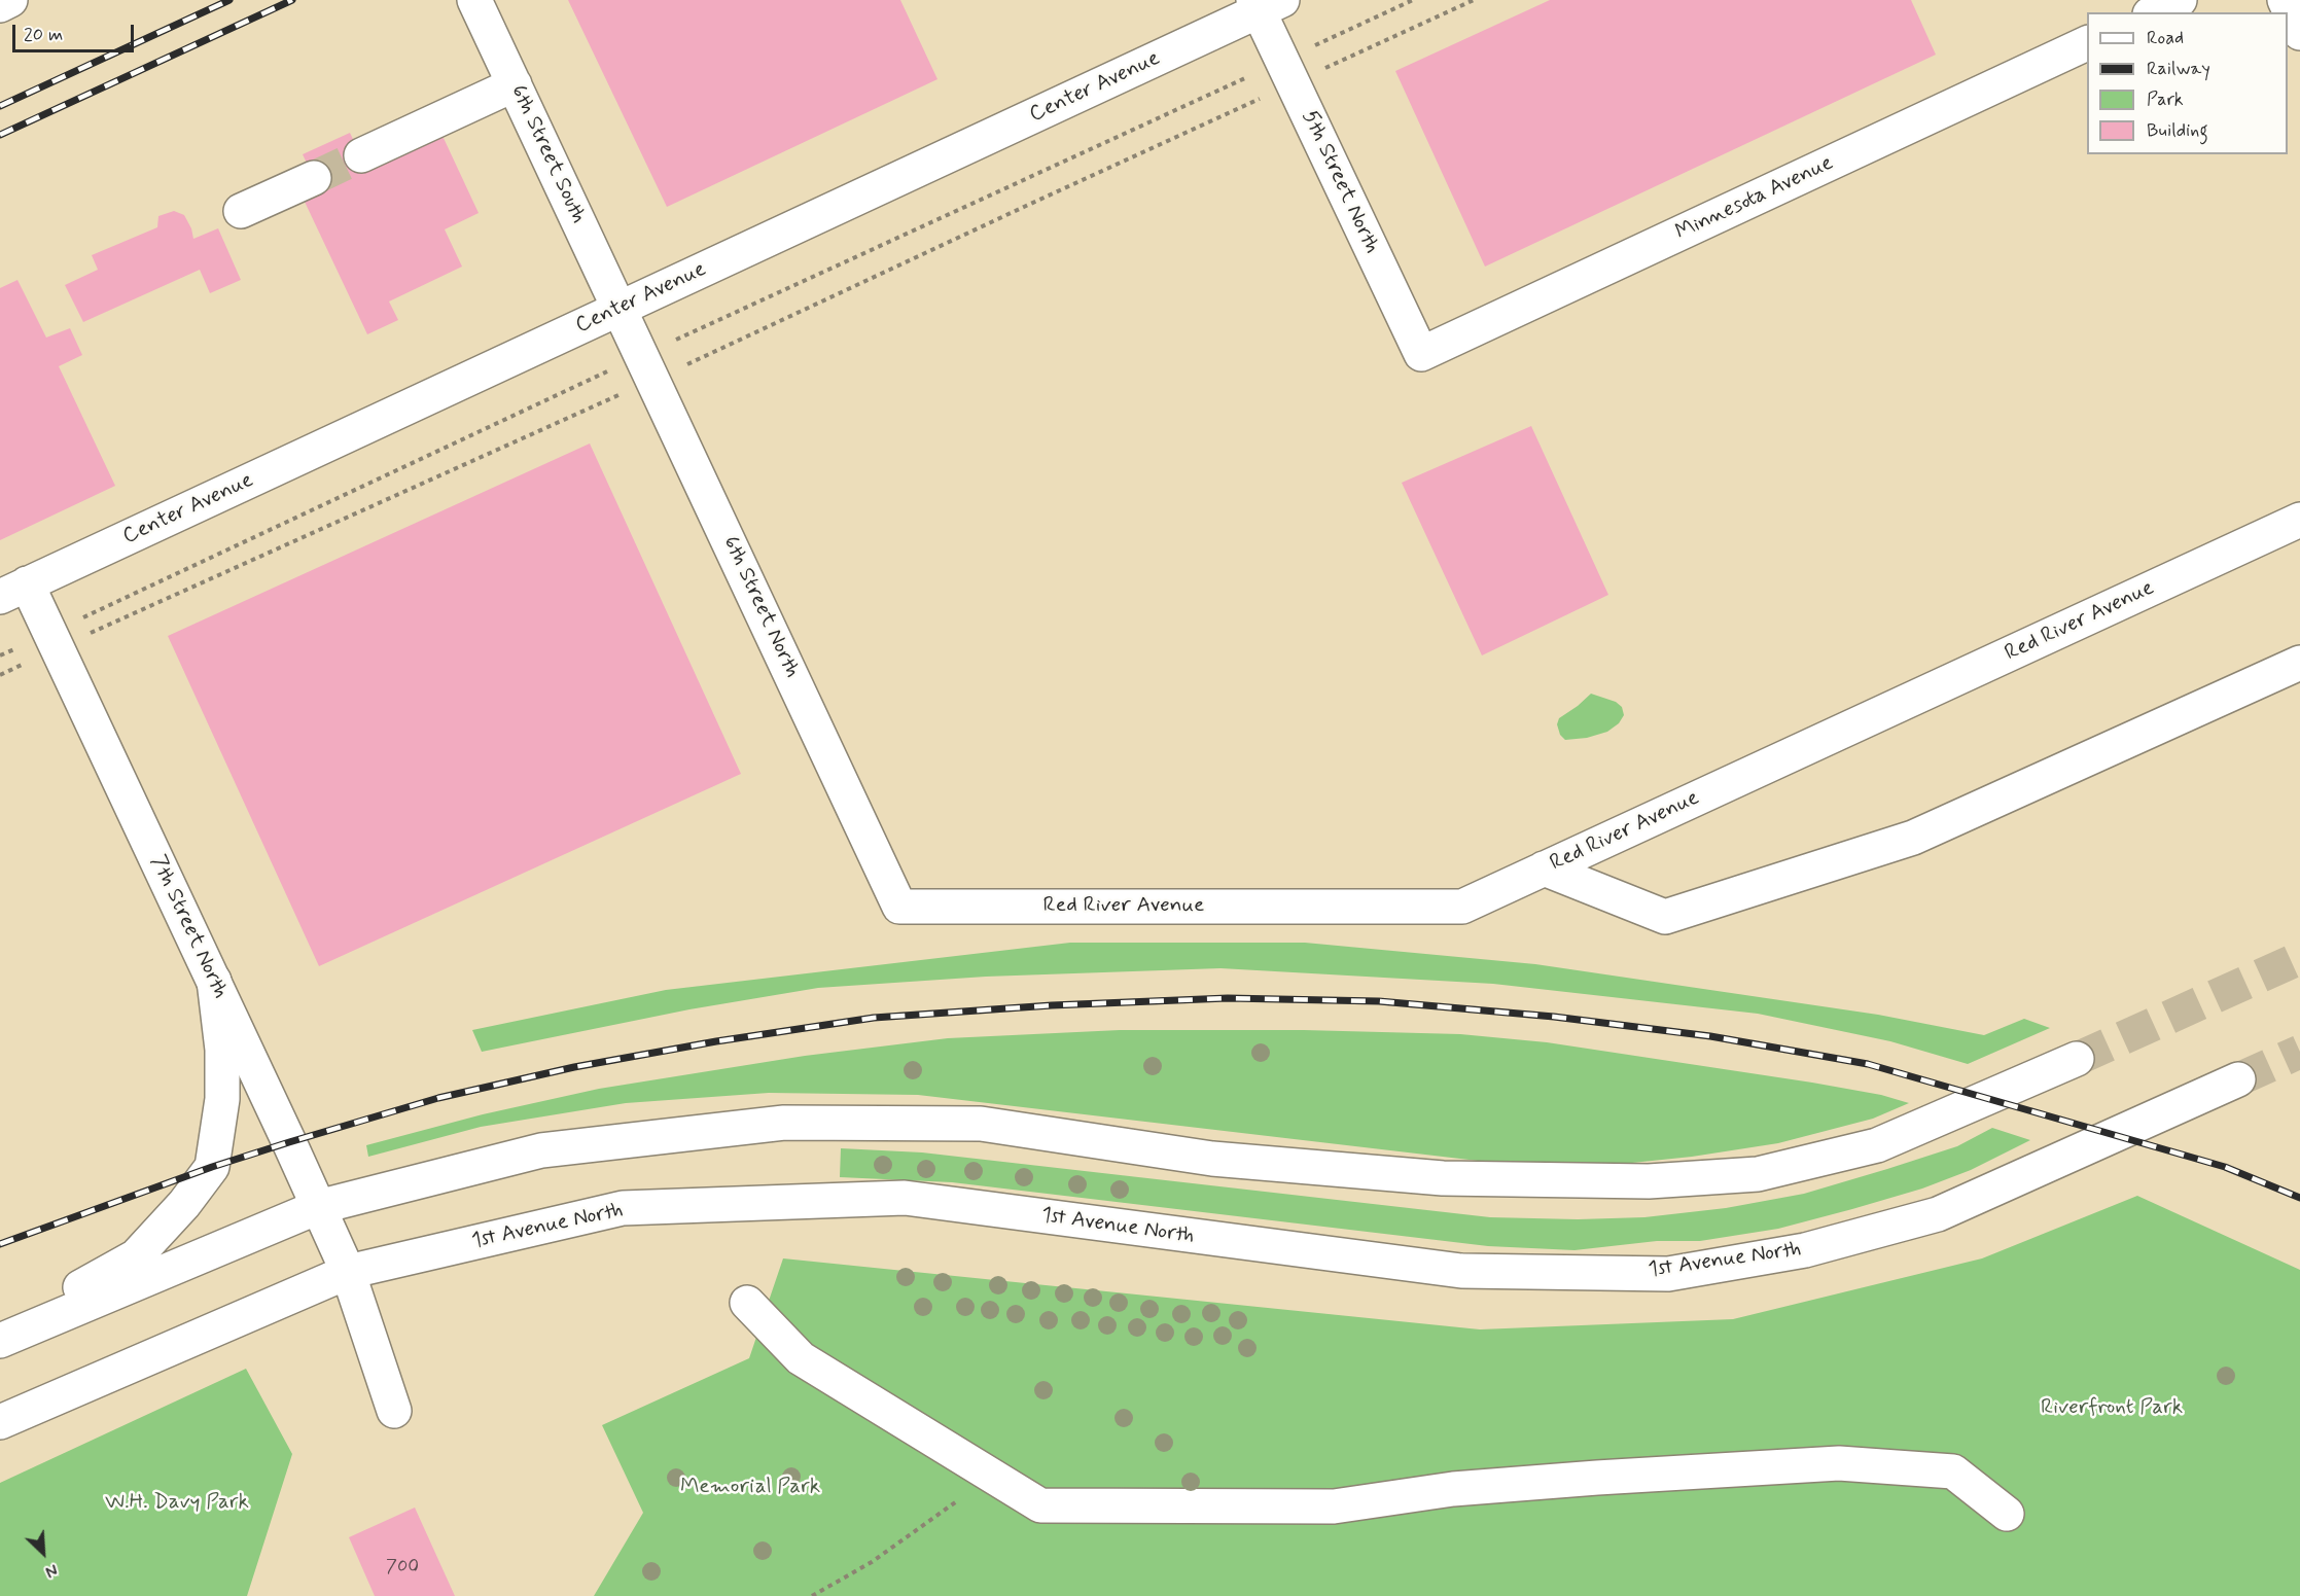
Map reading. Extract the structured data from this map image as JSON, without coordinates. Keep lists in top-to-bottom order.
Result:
{
  "streets": {
    "street": [
      "Center Avenue",
      "6th Street South",
      "5th Street North",
      "Minnesota Avenue",
      "6th Street North",
      "Red River Avenue",
      "7th Street North",
      "1st Avenue North"
    ]
  },
  "crossings": [
    ["Center Avenue", "6th Street South"],
    ["Center Avenue", "5th Street North"],
    ["Center Avenue", "6th Street North"],
    ["Center Avenue", "7th Street North"],
    ["6th Street South", "6th Street North"],
    ["5th Street North", "Minnesota Avenue"],
    ["6th Street North", "Red River Avenue"],
    ["7th Street North", "1st Avenue North"]
  ],
  "parks": ["Riverfront Park", "Memorial Park", "W.H. Davy Park"],
  "house_numbers": ["700"],
  "legend": [
    "Road",
    "Railway",
    "Park",
    "Building"
  ],
  "scale_bar": "20 m",
  "north": "bottom right"
}
